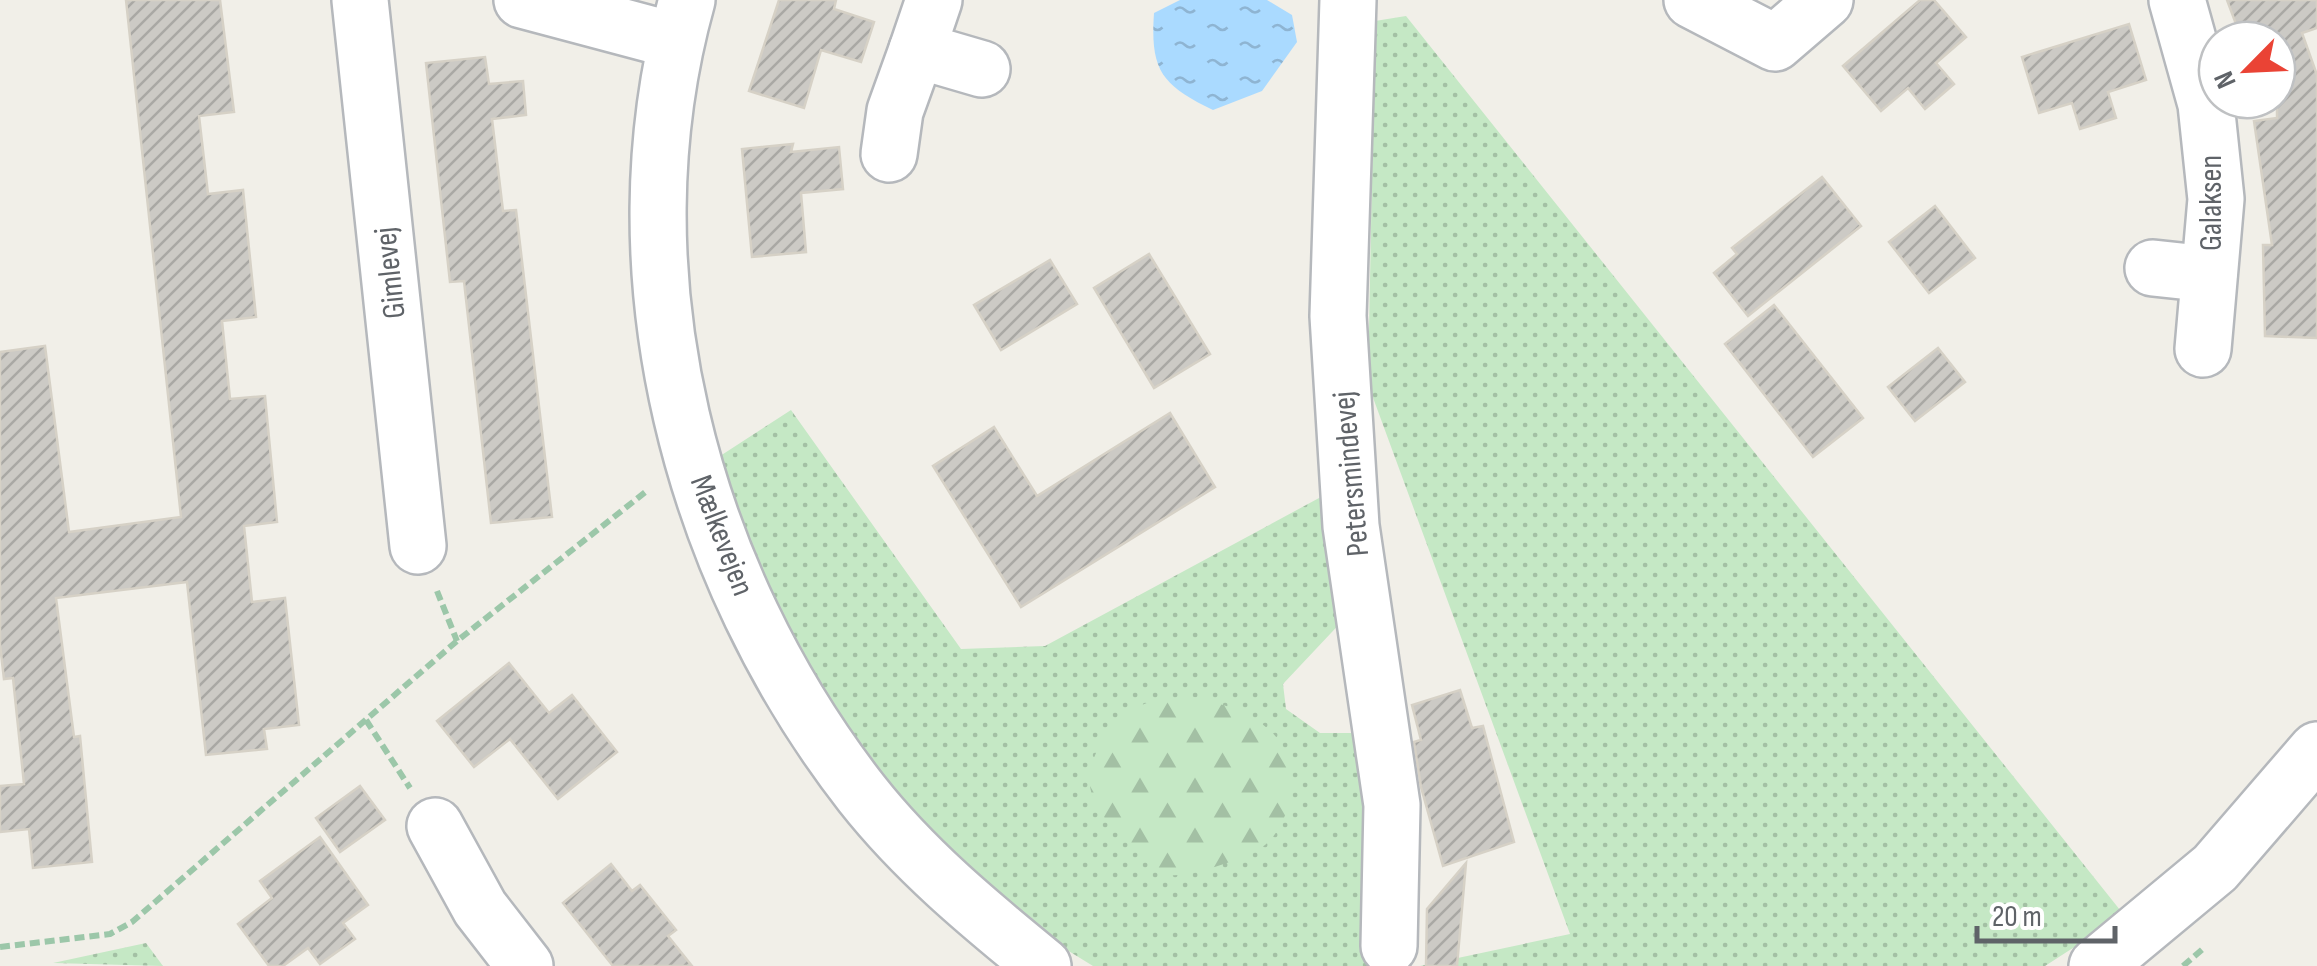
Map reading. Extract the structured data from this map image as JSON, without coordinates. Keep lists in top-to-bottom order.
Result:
{
  "streets": {
    "street": [
      "Galaksen",
      "Gimlevej",
      "Petersmindevej",
      "Mælkevejen"
    ]
  },
  "scale_bar": "20 m",
  "north": "bottom left"
}
